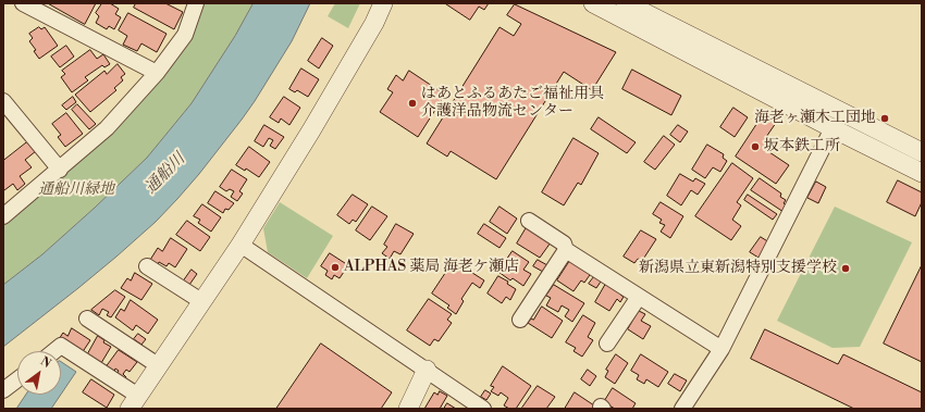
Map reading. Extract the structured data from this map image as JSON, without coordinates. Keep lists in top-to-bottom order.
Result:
{
  "water": ["通船川"],
  "parks": ["通船川緑地"],
  "places": [
    "はあとふるあたご福祉用具 介護洋品物流センター",
    "海老ヶ瀬木工団地",
    "坂本鉄工所",
    "ALPHAS 薬局 海老ケ瀬店",
    "新潟県立東新潟特別支援学校"
  ],
  "north": "top right"
}
